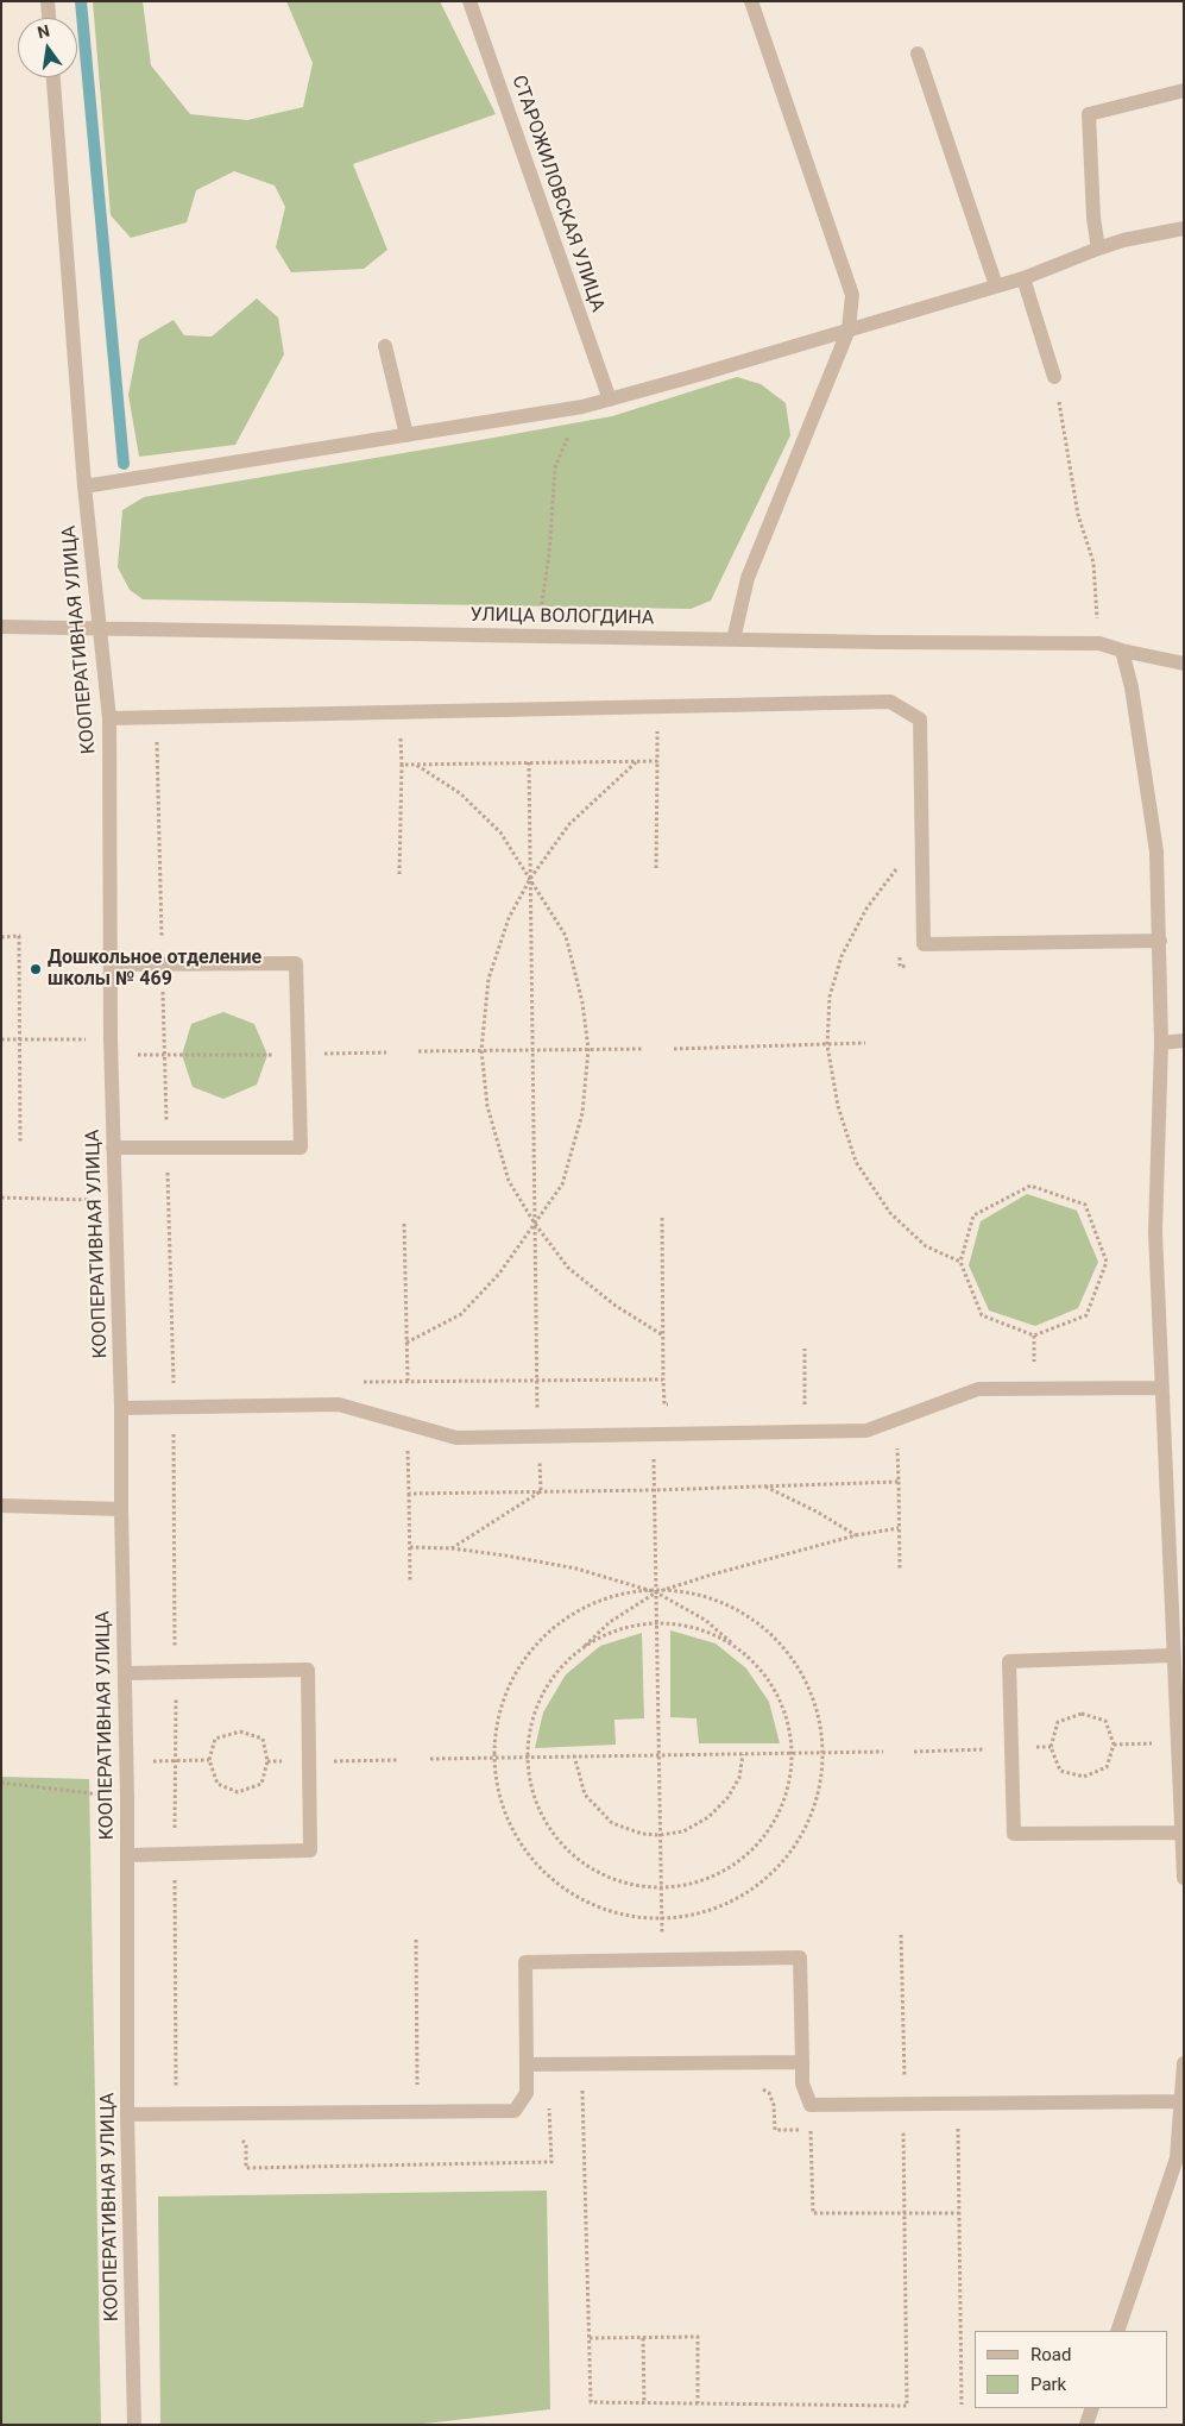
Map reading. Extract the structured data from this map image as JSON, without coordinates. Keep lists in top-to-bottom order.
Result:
{
  "streets": {
    "street": ["СТАРОЖИЛОВСКАЯ УЛИЦА", "УЛИЦА ВОЛОГДИНА", "КООПЕРАТИВНАЯ УЛИЦА"]
  },
  "crossings": [
    ["УЛИЦА ВОЛОГДИНА", "КООПЕРАТИВНАЯ УЛИЦА"]
  ],
  "places": ["Дошкольное отделение школы № 469"],
  "legend": ["Road", "Park"],
  "north": "top"
}
